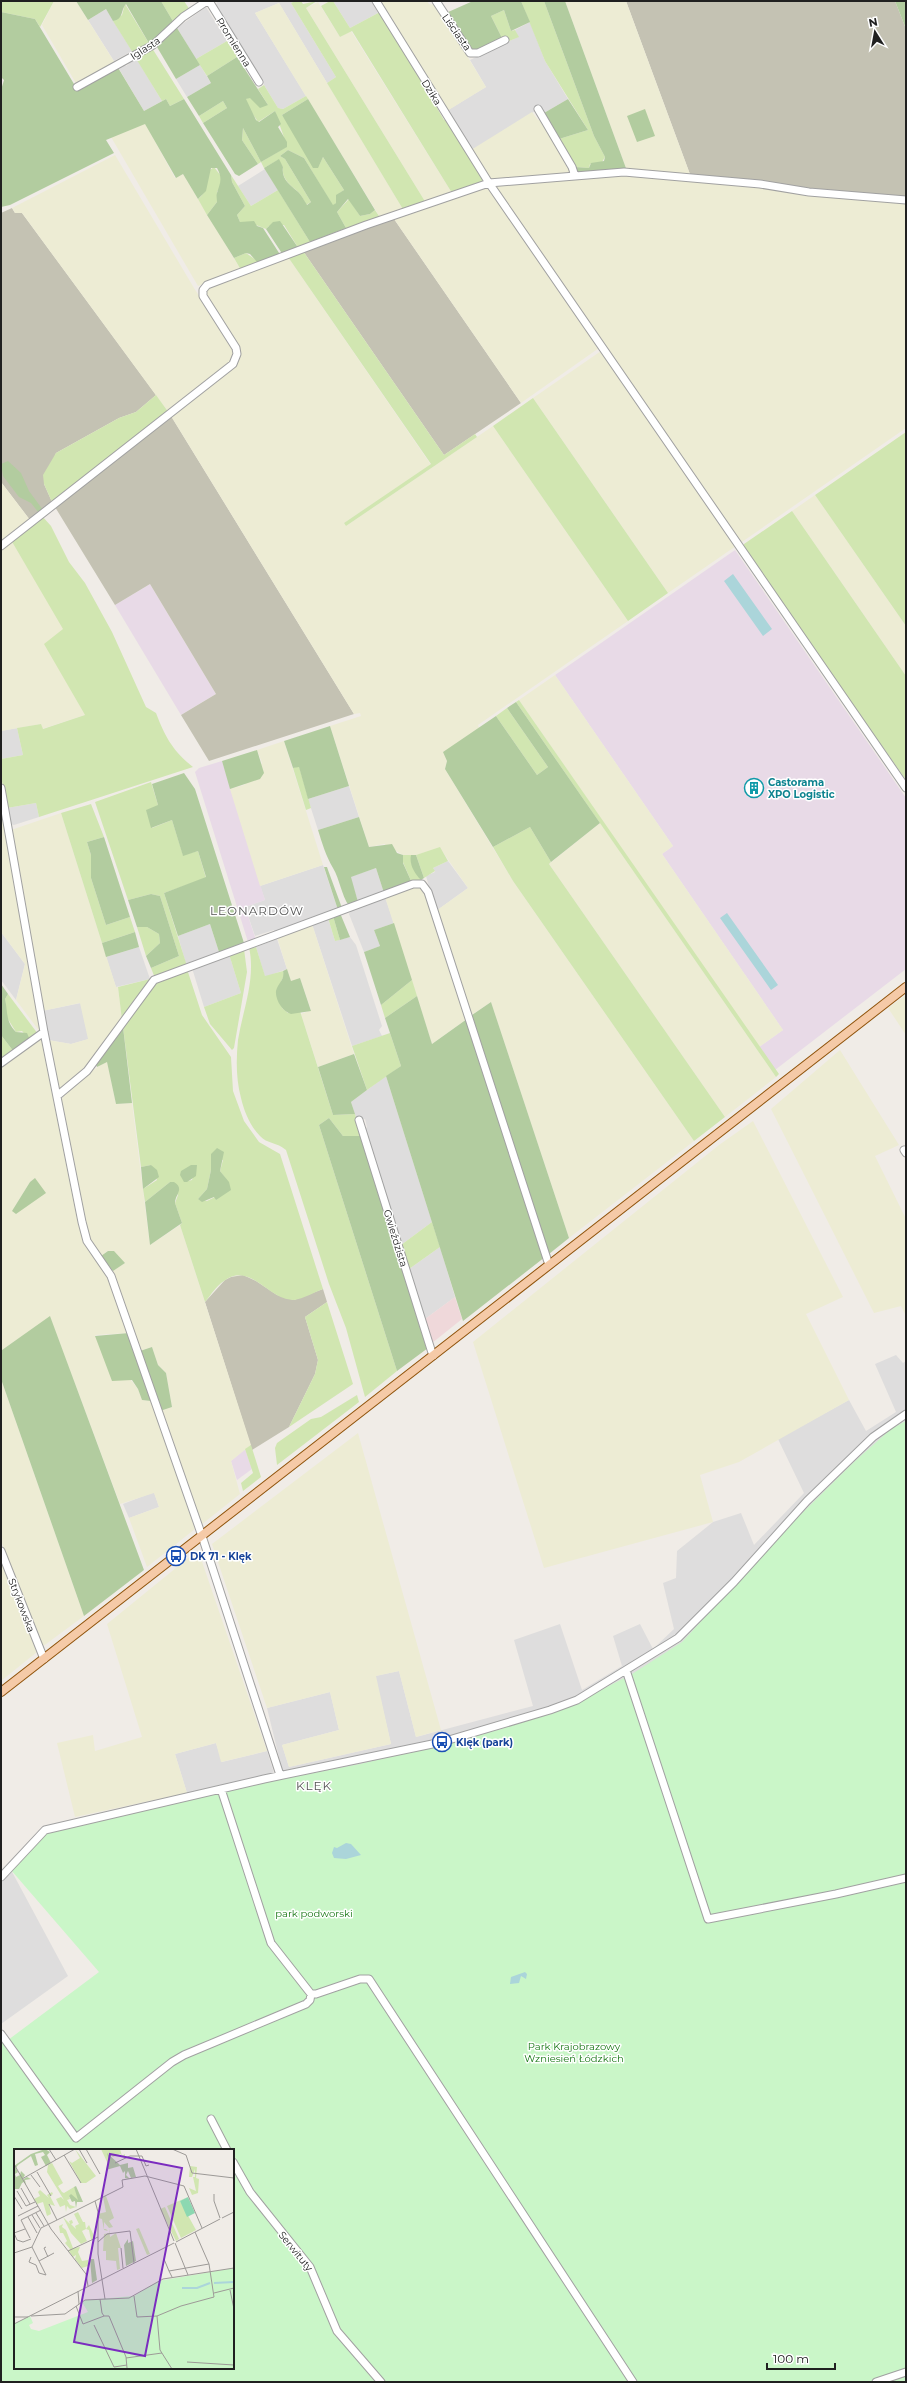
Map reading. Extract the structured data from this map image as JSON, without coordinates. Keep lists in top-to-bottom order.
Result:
{
  "streets": {
    "street": [
      "Liściasta",
      "Promienna",
      "Iglasta",
      "Dzika",
      "Gwieździsta",
      "Strykowska",
      "Serwituty"
    ]
  },
  "crossings": [
    ["Promienna", "Iglasta"]
  ],
  "districts": ["LEONARDÓW", "KLĘK"],
  "parks": ["park podworski", "Park Krajobrazowy Wzniesień Łódzkich"],
  "places": {
    "building": ["Castorama XPO Logistic"],
    "bus stop": ["DK 71 - Klęk", "Klęk (park)"]
  },
  "scale_bar": "100 m",
  "north": "top"
}
